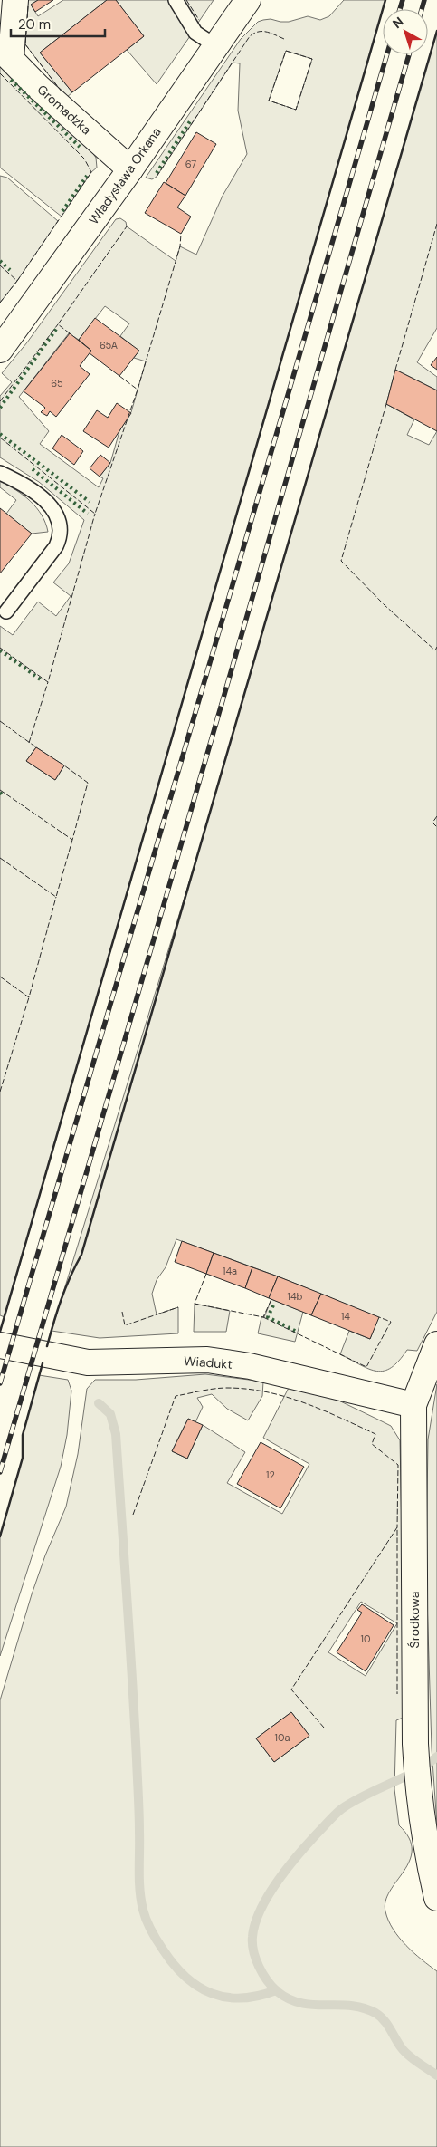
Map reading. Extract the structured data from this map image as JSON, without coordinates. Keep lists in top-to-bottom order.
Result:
{
  "streets": {
    "street": [
      "Gromadzka",
      "Władysława Orkana",
      "Wiadukt",
      "Środkowa"
    ]
  },
  "crossings": [
    ["Gromadzka", "Władysława Orkana"],
    ["Wiadukt", "Środkowa"]
  ],
  "house_numbers": [
    "67",
    "65A",
    "65",
    "14a",
    "14b",
    "14",
    "12",
    "10",
    "10a"
  ],
  "scale_bar": "20 m",
  "north": "top left"
}
